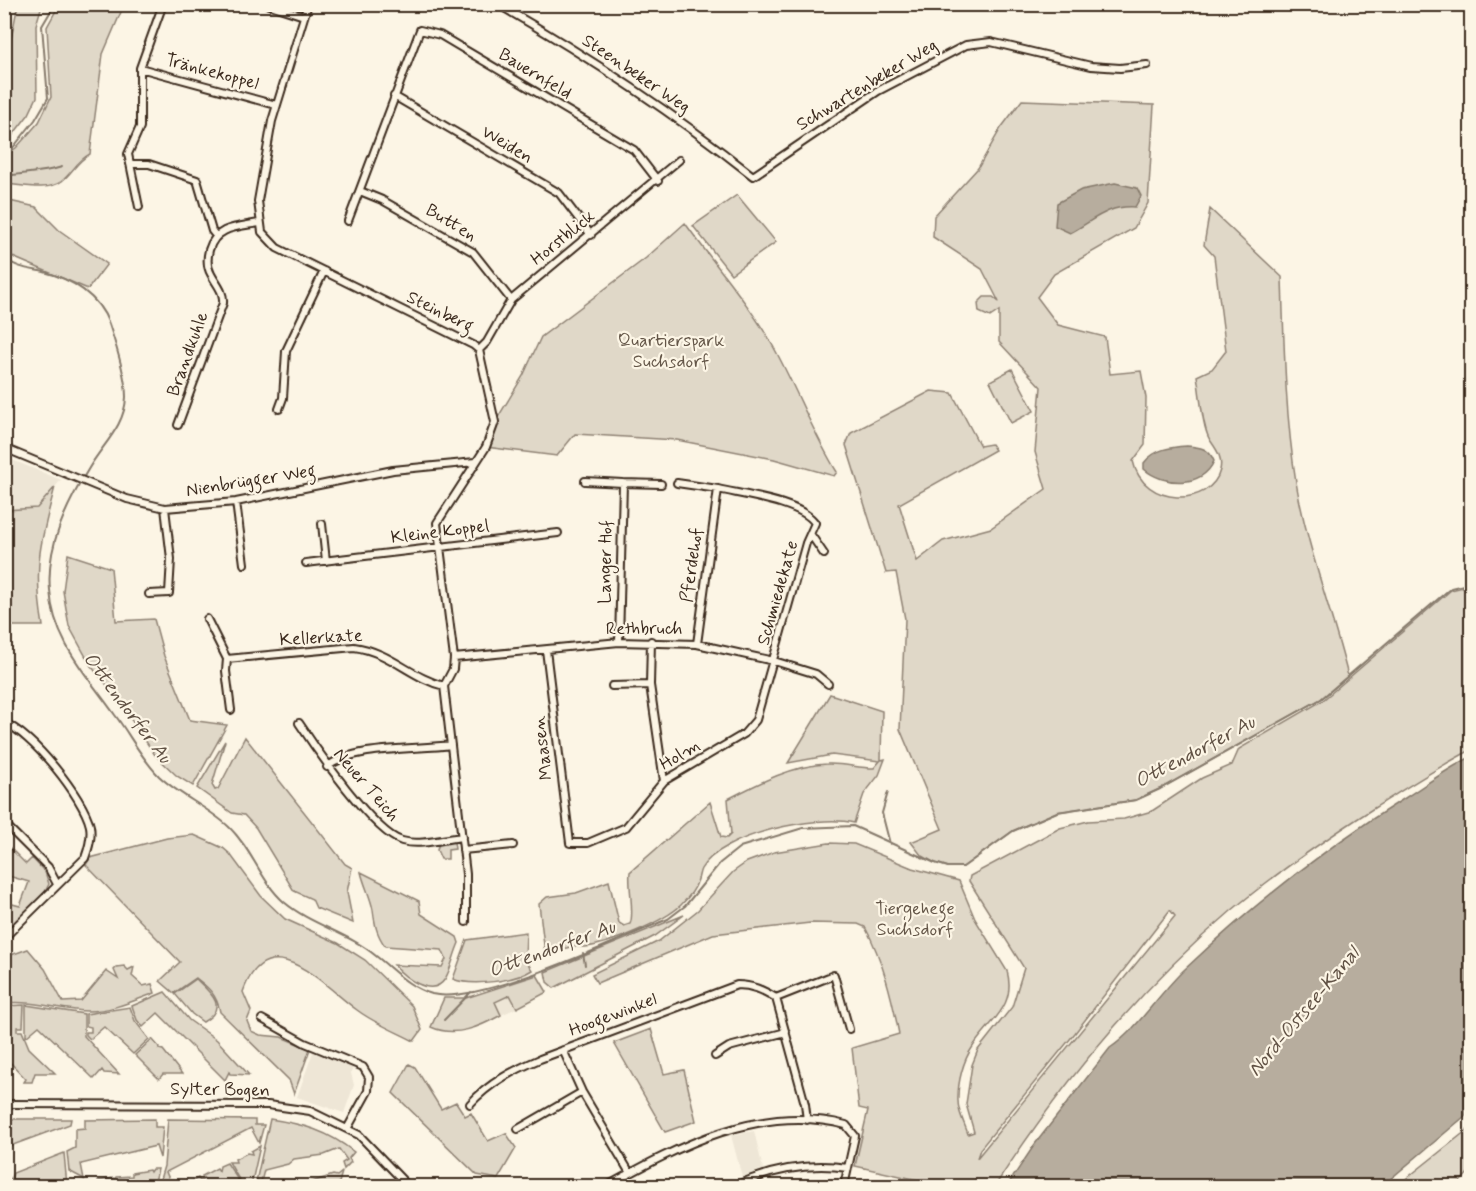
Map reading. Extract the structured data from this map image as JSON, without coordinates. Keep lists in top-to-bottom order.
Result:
{
  "streets": {
    "street": [
      "Tränkekoppel",
      "Bauernfeld",
      "Steenbeker Weg",
      "Schwartenbeker Weg",
      "Weiden",
      "Butten",
      "Horstblick",
      "Steinberg",
      "Brandkuhle",
      "Nienbrügger Weg",
      "Kleine Koppel",
      "Langer Hof",
      "Pferdehof",
      "Schmiedekate",
      "Rethbruch",
      "Kellerkate",
      "Maasen",
      "Holm",
      "Neuer Teich",
      "Hoogewinkel",
      "Sylter Bogen"
    ]
  },
  "crossings": [
    ["Bauernfeld", "Weiden"],
    ["Bauernfeld", "Horstblick"],
    ["Steenbeker Weg", "Schwartenbeker Weg"],
    ["Weiden", "Horstblick"],
    ["Butten", "Horstblick"],
    ["Horstblick", "Steinberg"],
    ["Steinberg", "Nienbrügger Weg"],
    ["Steinberg", "Kleine Koppel"],
    ["Steinberg", "Rethbruch"],
    ["Steinberg", "Kellerkate"],
    ["Steinberg", "Neuer Teich"],
    ["Langer Hof", "Rethbruch"],
    ["Pferdehof", "Schmiedekate"],
    ["Pferdehof", "Rethbruch"],
    ["Schmiedekate", "Rethbruch"],
    ["Schmiedekate", "Holm"],
    ["Rethbruch", "Maasen"],
    ["Rethbruch", "Holm"],
    ["Maasen", "Holm"]
  ],
  "water": ["Ottendorfer Au", "Nord-Ostsee-Kanal"],
  "parks": ["Quartierspark Suchsdorf", "Tiergehege Suchsdorf"]
}
